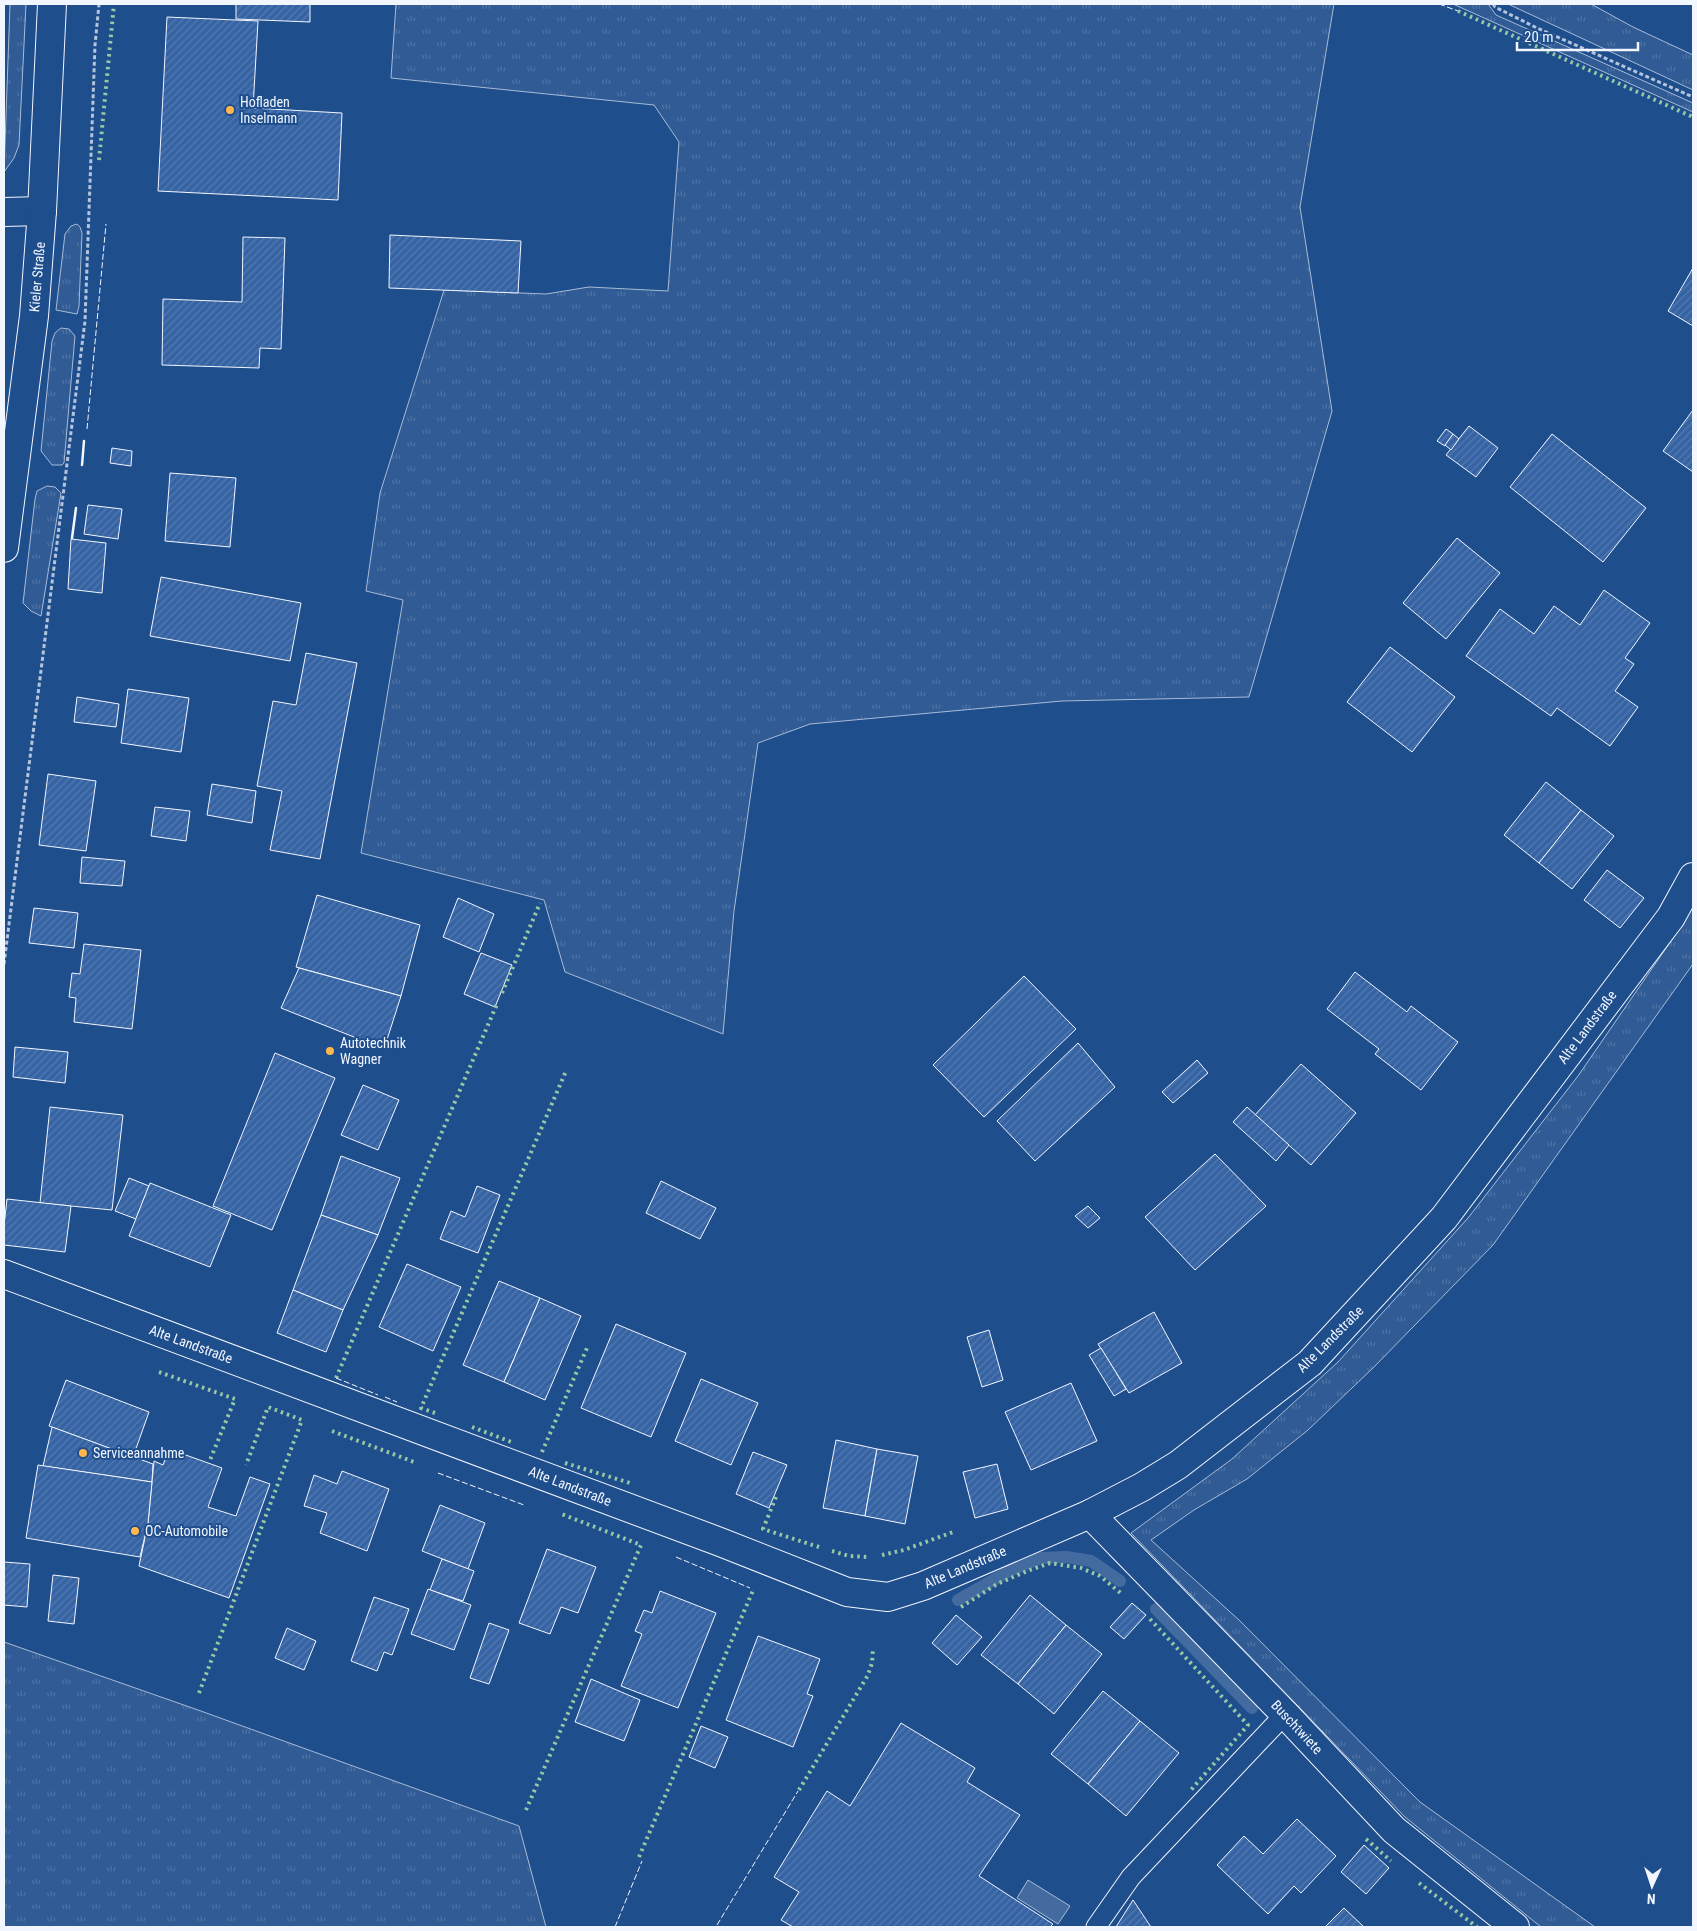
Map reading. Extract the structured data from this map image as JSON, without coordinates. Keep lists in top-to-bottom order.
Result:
{
  "streets": {
    "street": ["Kieler Straße", "Alte Landstraße", "Buschtwiete"]
  },
  "crossings": [
    ["Alte Landstraße", "Buschtwiete"]
  ],
  "places": [
    "Hofladen Inselmann",
    "Autotechnik Wagner",
    "Serviceannahme",
    "OC-Automobile"
  ],
  "scale_bar": "20 m",
  "north": "bottom"
}
